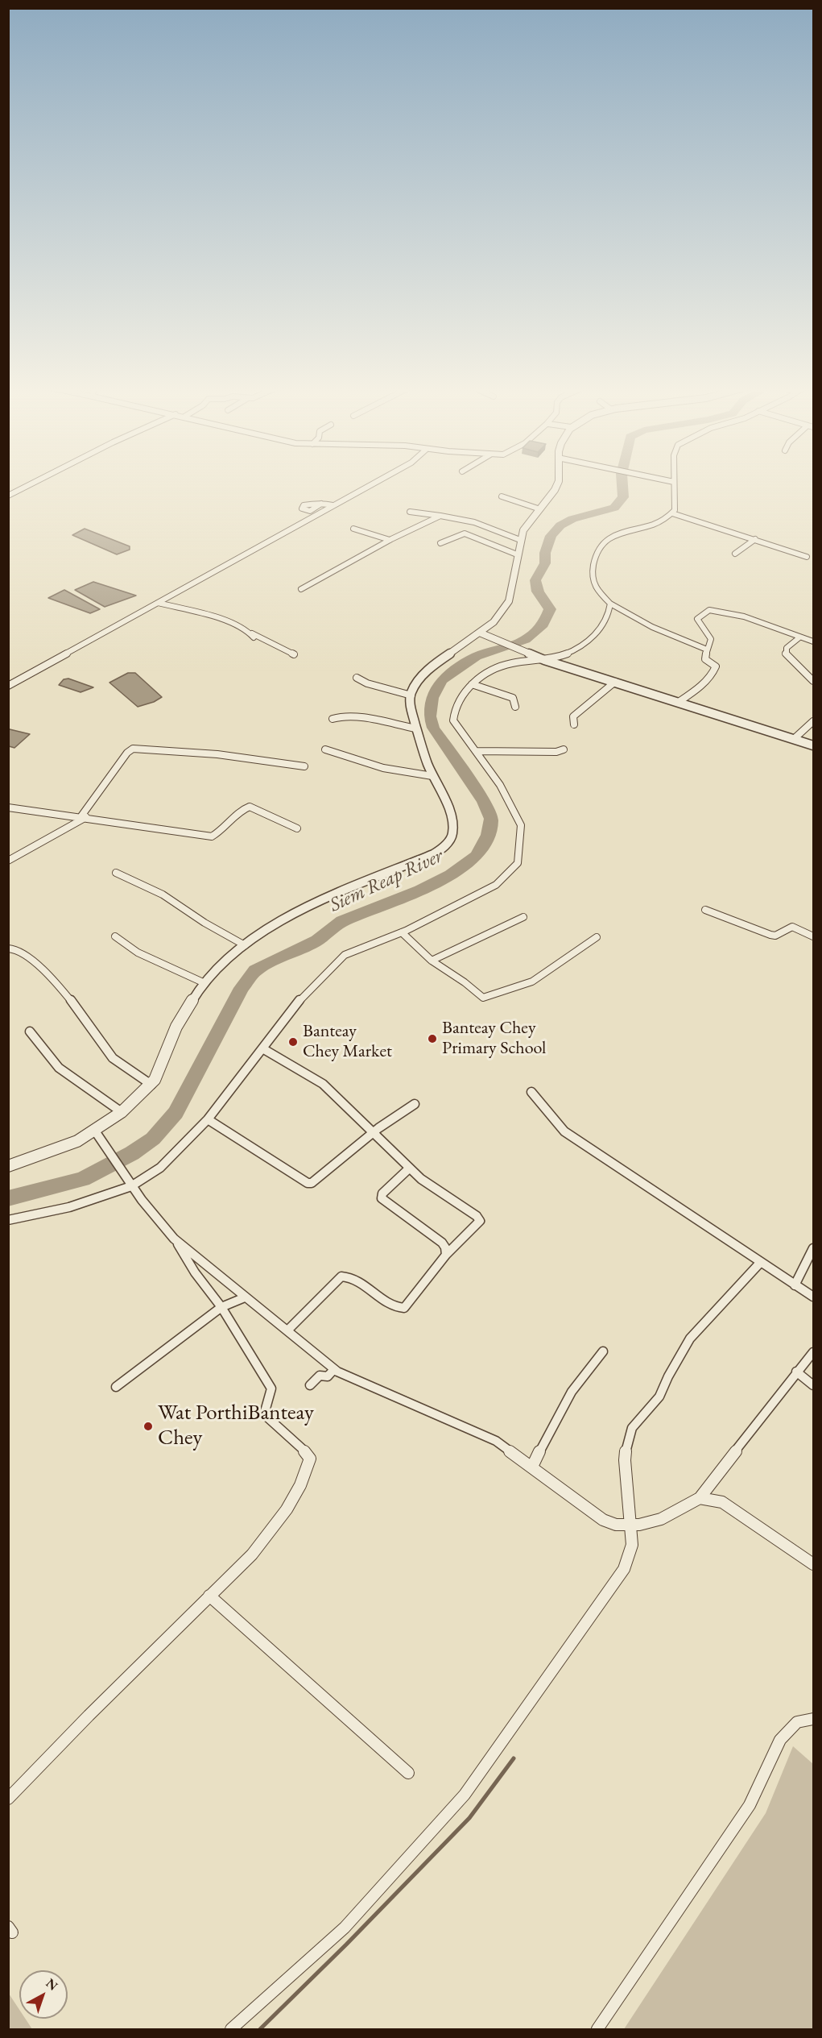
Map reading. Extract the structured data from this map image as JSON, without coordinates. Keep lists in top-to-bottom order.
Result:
{
  "water": ["Siem Reap River"],
  "places": ["Banteay Chey Primary School", "Banteay Chey Market", "Wat PorthiBanteay Chey"],
  "north": "top right"
}
